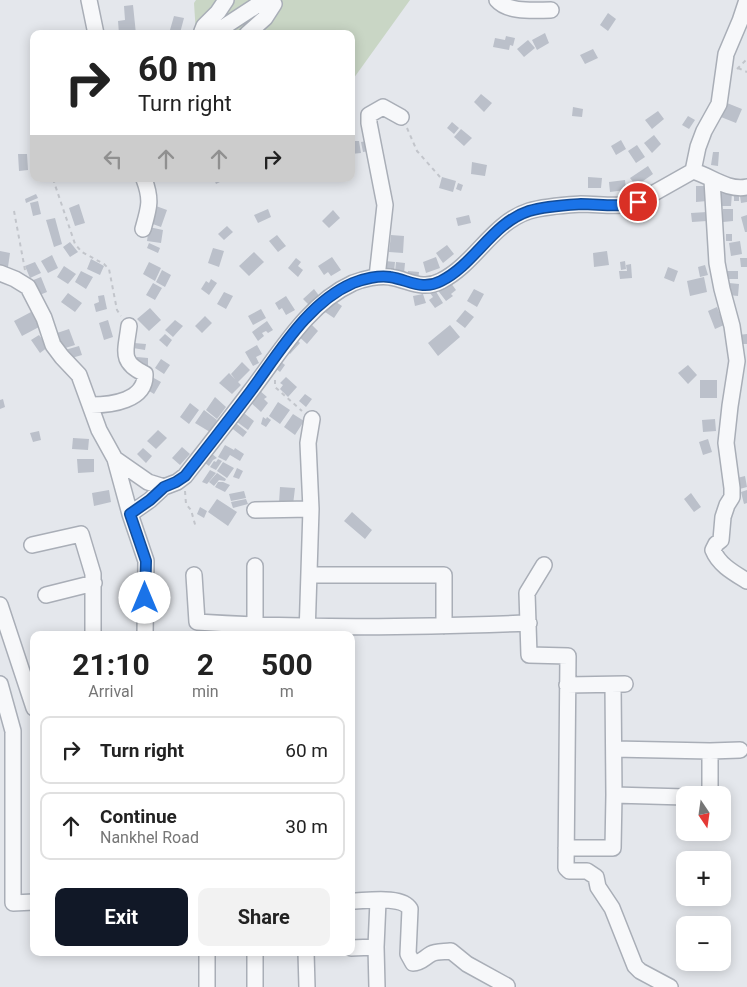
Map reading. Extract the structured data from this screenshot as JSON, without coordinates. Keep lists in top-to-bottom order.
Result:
{
  "north": "bottom",
  "page": {
    "turn": ["60 m", "Turn right"],
    "eta": [
      "21:10",
      "Arrival",
      "2",
      "min",
      "500",
      "m"
    ],
    "list": [
      {
        "name": "Turn right",
        "value": "60 m"
      },
      {
        "name": "Continue",
        "note": "Nankhel Road",
        "value": "30 m"
      }
    ],
    "map_buttons": ["+", "−"],
    "buttons": ["Exit", "Share"]
  }
}
